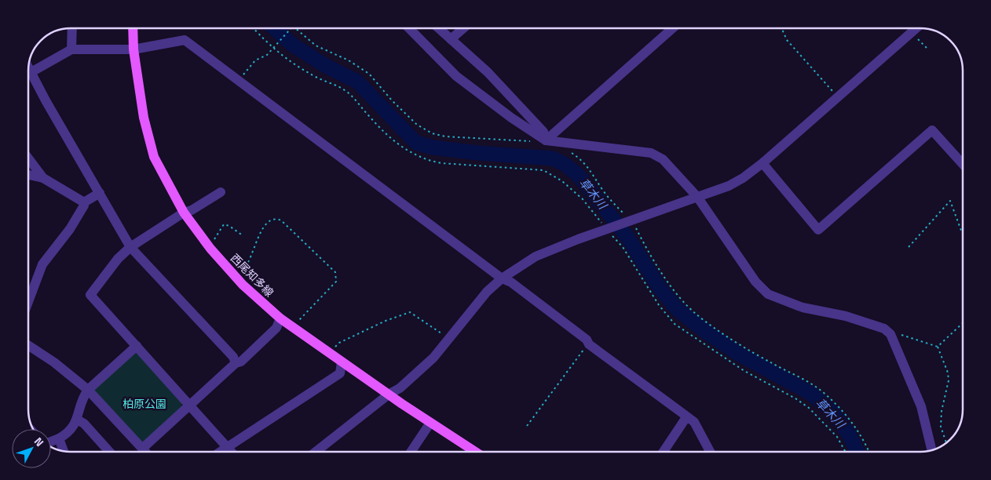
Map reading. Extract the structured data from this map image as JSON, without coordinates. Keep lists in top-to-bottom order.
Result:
{
  "streets": {
    "main road": ["西尾知多線"]
  },
  "water": ["草木川"],
  "parks": ["柏原公園"],
  "north": "top right"
}
